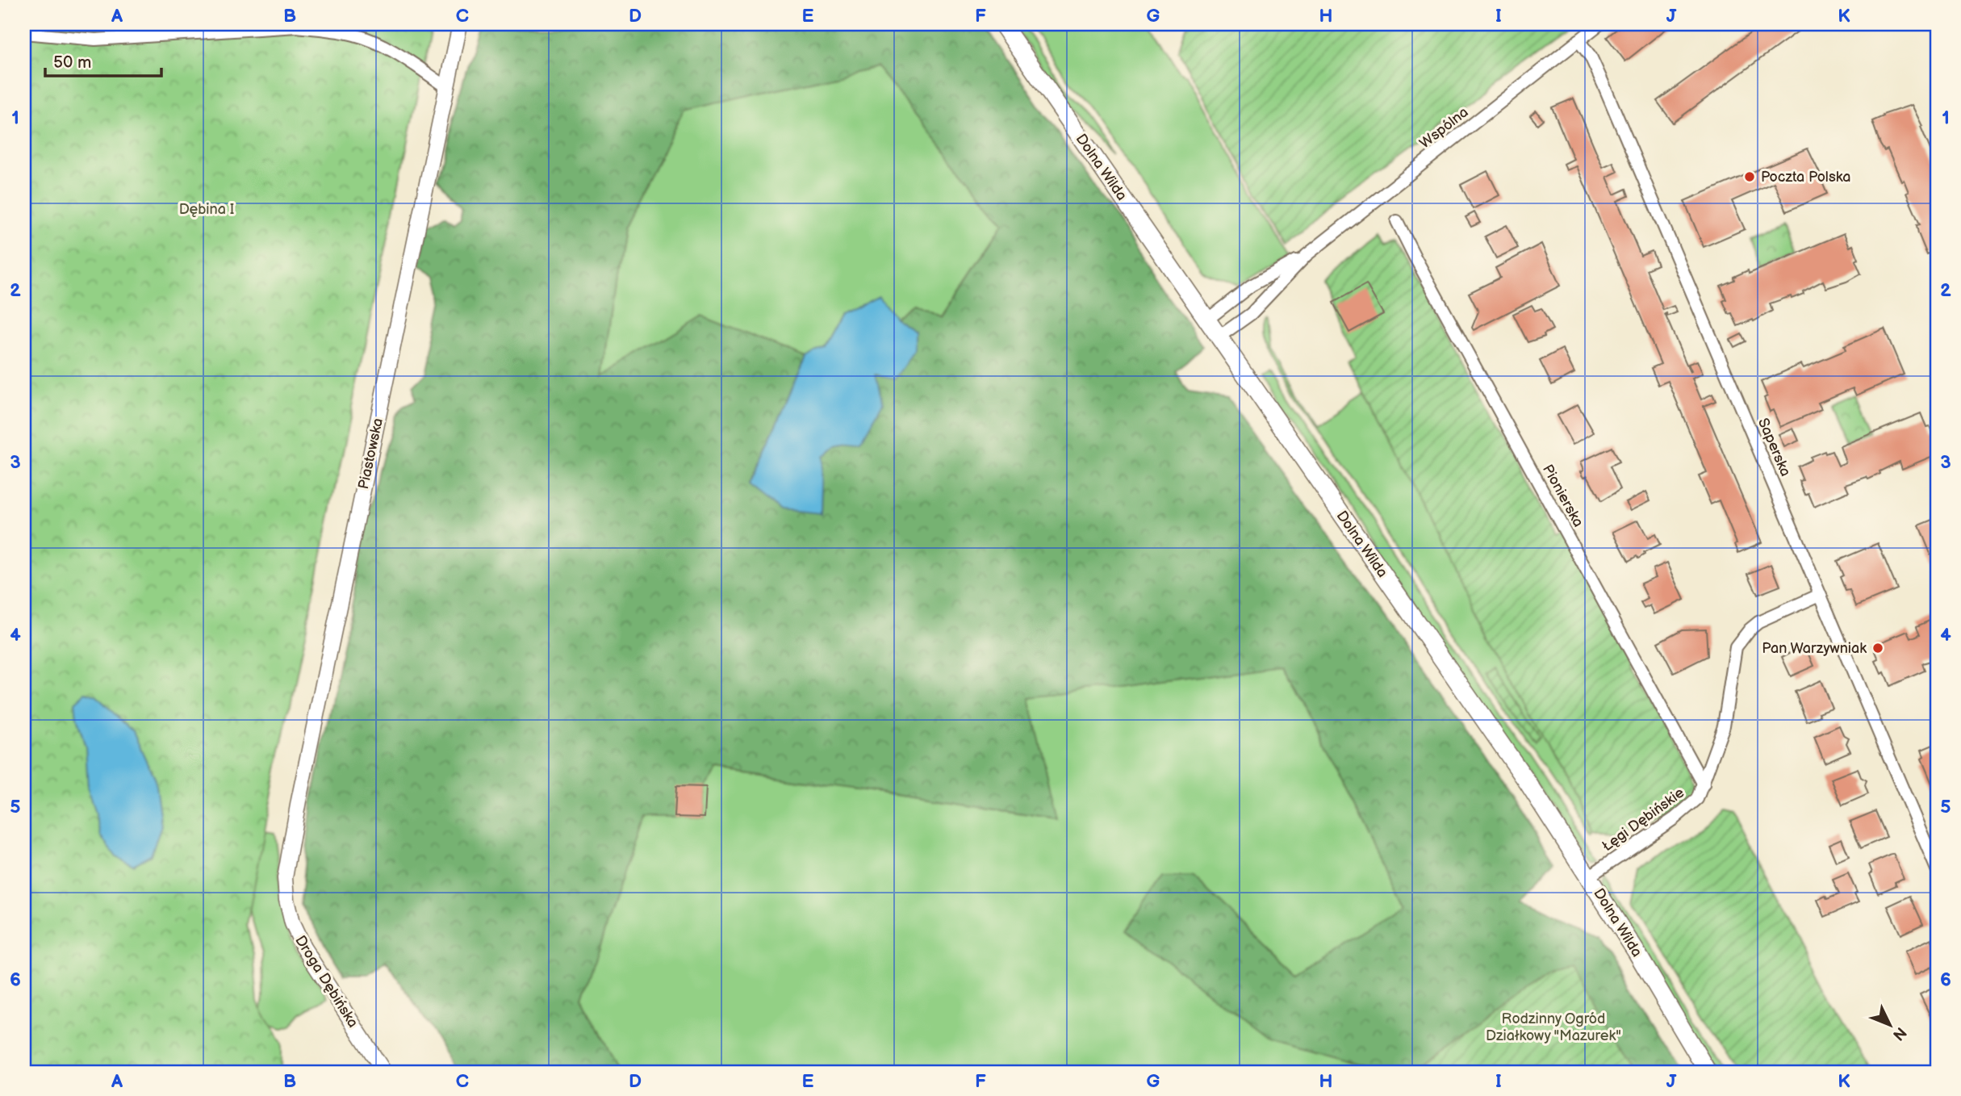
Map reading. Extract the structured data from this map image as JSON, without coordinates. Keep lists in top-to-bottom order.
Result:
{
  "streets": {
    "main road": ["Dolna Wilda"],
    "street": [
      "Wspólna",
      "Saperska",
      "Piastowska",
      "Pionierska",
      "Łęgi Dębińskie",
      "Droga Dębińska"
    ]
  },
  "crossings": [
    ["Wspólna", "Dolna Wilda"],
    ["Wspólna", "Saperska"],
    ["Dolna Wilda", "Łęgi Dębińskie"],
    ["Saperska", "Łęgi Dębińskie"],
    ["Piastowska", "Droga Dębińska"],
    ["Pionierska", "Łęgi Dębińskie"]
  ],
  "parks": ["Dębina I", "Rodzinny Ogród Działkowy \"Mazurek\""],
  "places": ["Poczta Polska", "Pan Warzywniak"],
  "scale_bar": "50 m",
  "north": "bottom right",
  "grid": {
    "columns": [
      "A",
      "B",
      "C",
      "D",
      "E",
      "F",
      "G",
      "H",
      "I",
      "J",
      "K"
    ],
    "rows": [
      "1",
      "2",
      "3",
      "4",
      "5",
      "6"
    ]
  }
}
